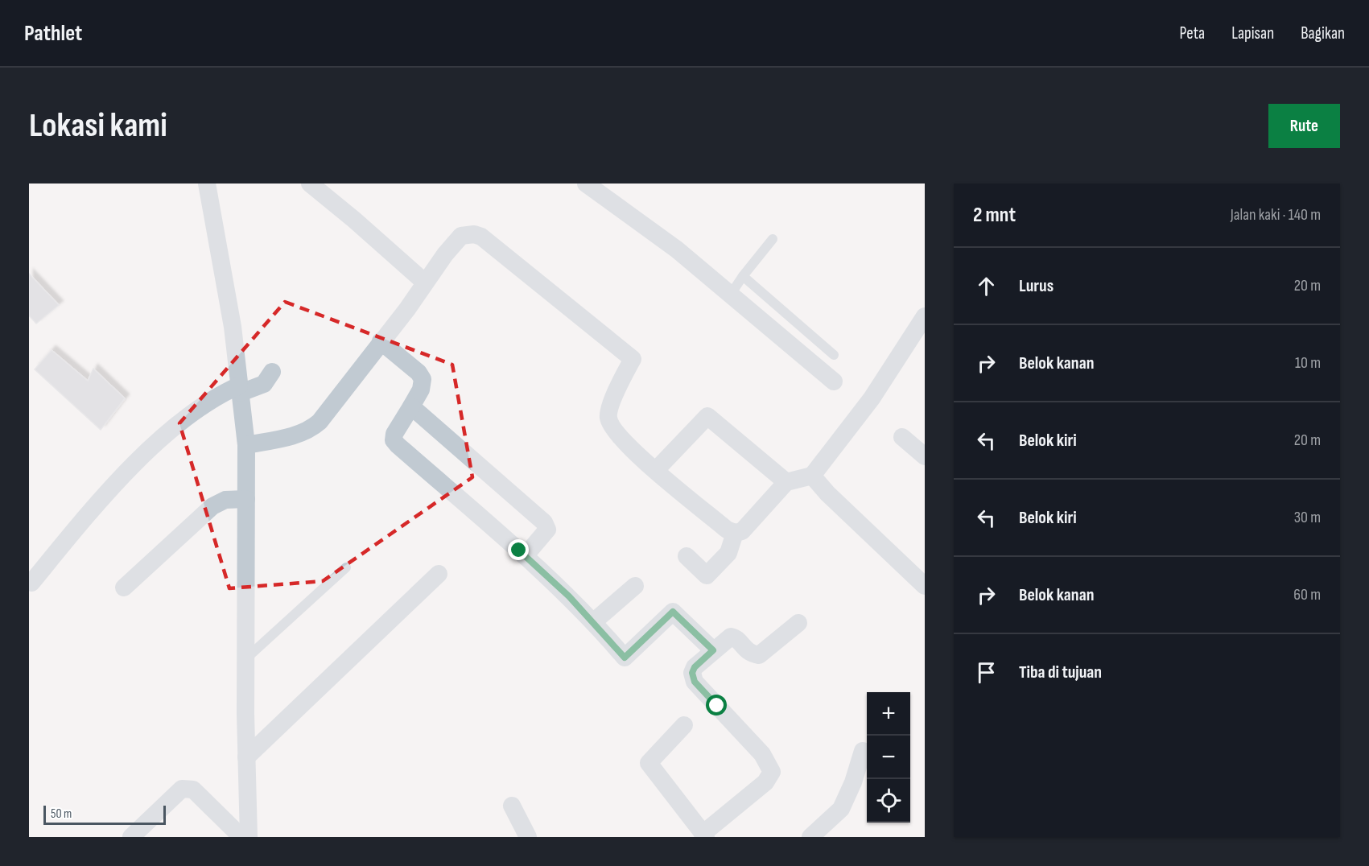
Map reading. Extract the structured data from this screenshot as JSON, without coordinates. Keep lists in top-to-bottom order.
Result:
{
  "scale_bar": "50 m",
  "page": {
    "header": "Pathlet",
    "nav": ["Peta", "Lapisan", "Bagikan"],
    "buttons": "Rute",
    "title": "Lokasi kami",
    "heading": ["2 mnt", "Jalan kaki · 140 m"],
    "list": [
      ["Lurus", "20 m"],
      ["Belok kanan", "10 m"],
      ["Belok kiri", "20 m"],
      ["Belok kiri", "30 m"],
      ["Belok kanan", "60 m"],
      "Tiba di tujuan"
    ],
    "map_buttons": ["+", "−"],
    "scale": "50 m"
  }
}
